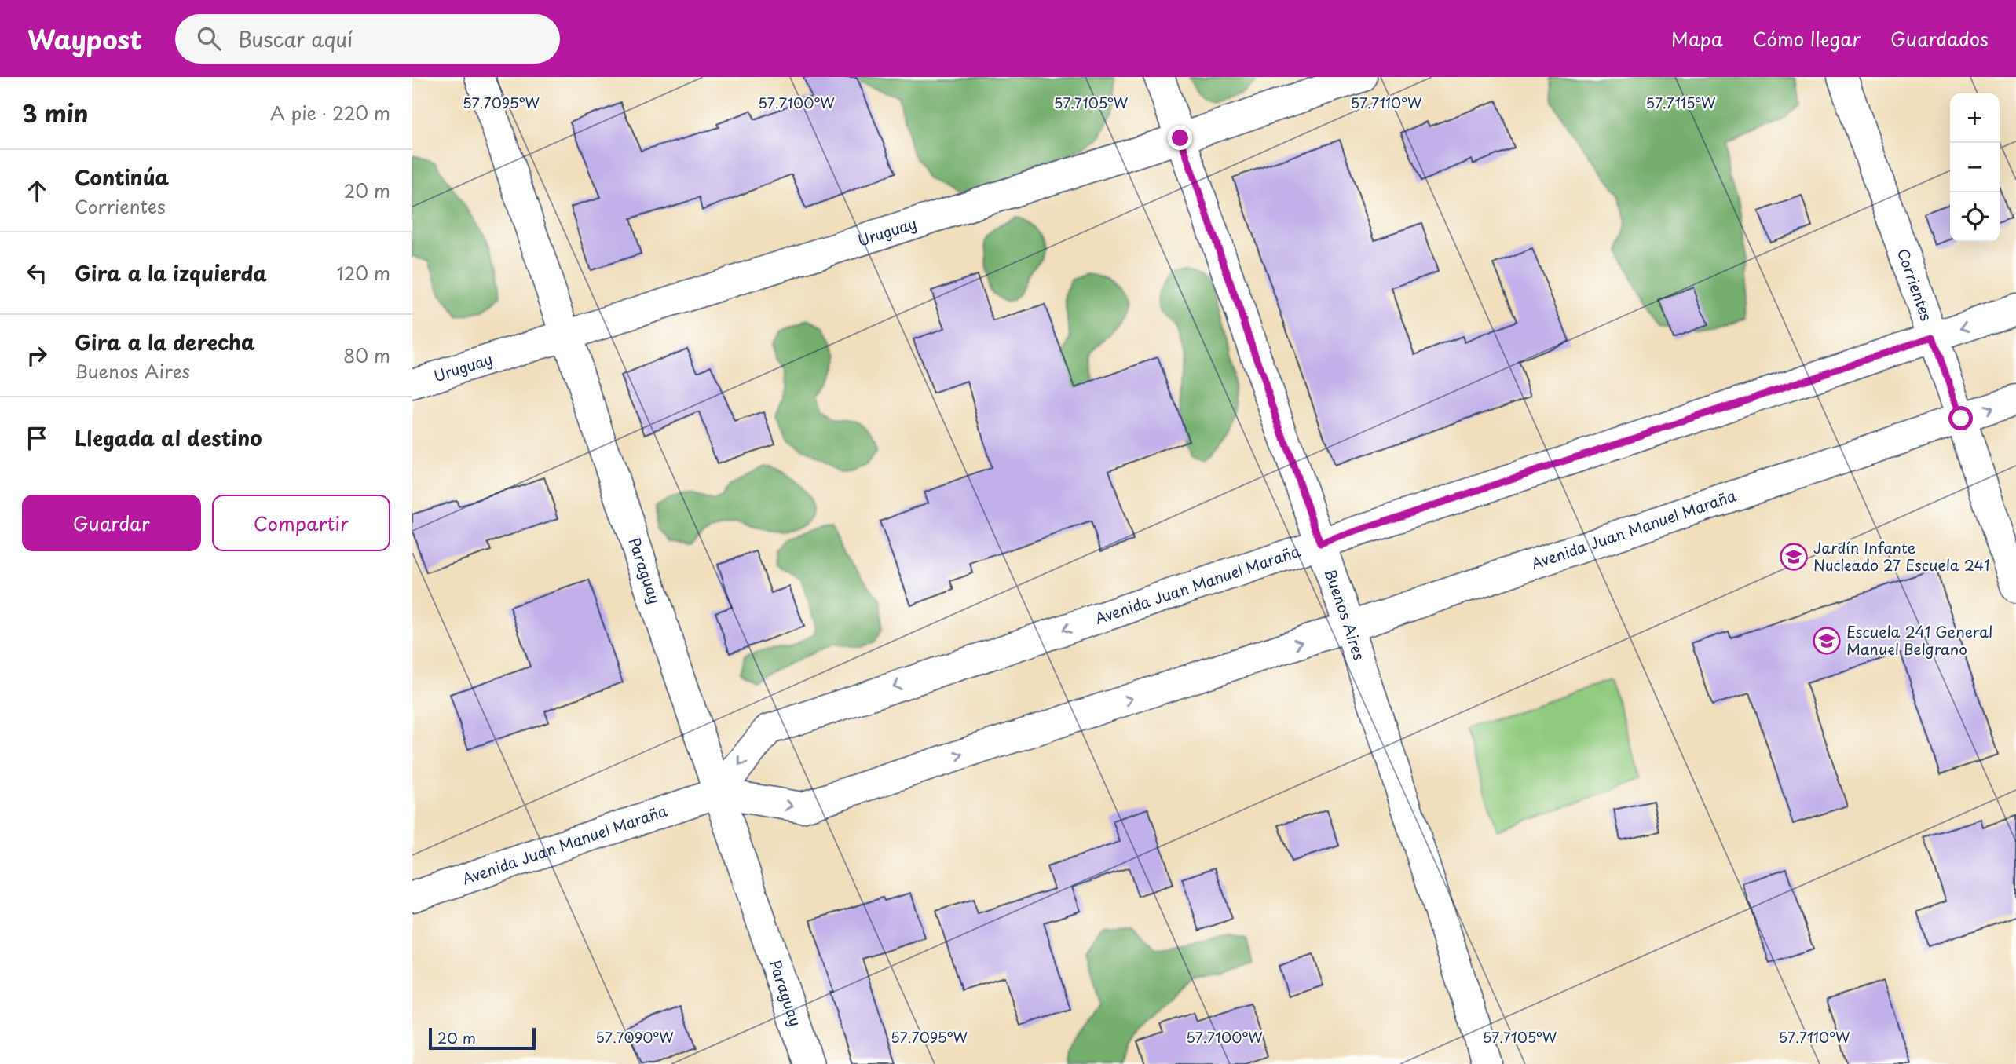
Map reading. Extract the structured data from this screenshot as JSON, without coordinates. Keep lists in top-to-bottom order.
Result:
{
  "streets": {
    "street": [
      "Uruguay",
      "Corrientes",
      "Avenida Juan Manuel Maraña",
      "Paraguay",
      "Buenos Aires"
    ]
  },
  "crossings": [
    ["Uruguay", "Paraguay"],
    ["Uruguay", "Buenos Aires"],
    ["Corrientes", "Avenida Juan Manuel Maraña"],
    ["Avenida Juan Manuel Maraña", "Paraguay"],
    ["Avenida Juan Manuel Maraña", "Buenos Aires"]
  ],
  "places": {
    "school or university": ["Jardín Infante Nucleado 27 Escuela 241", "Escuela 241 General Manuel Belgrano"]
  },
  "scale_bar": "20 m",
  "page": {
    "header": "Waypost",
    "search": "Buscar aquí",
    "nav": ["Mapa", "Cómo llegar", "Guardados"],
    "heading": ["3 min", "A pie · 220 m"],
    "map_buttons": ["+", "−"],
    "list": [
      ["Continúa", "Corrientes", "20 m"],
      ["Gira a la izquierda", "120 m"],
      ["Gira a la derecha", "Buenos Aires", "80 m"],
      "Llegada al destino"
    ],
    "buttons": ["Guardar", "Compartir"],
    "scale": "20 m"
  },
  "coordinates": [
    "57.7095°W",
    "57.7100°W",
    "57.7105°W",
    "57.7110°W",
    "57.7115°W",
    "57.7090°W"
  ]
}
